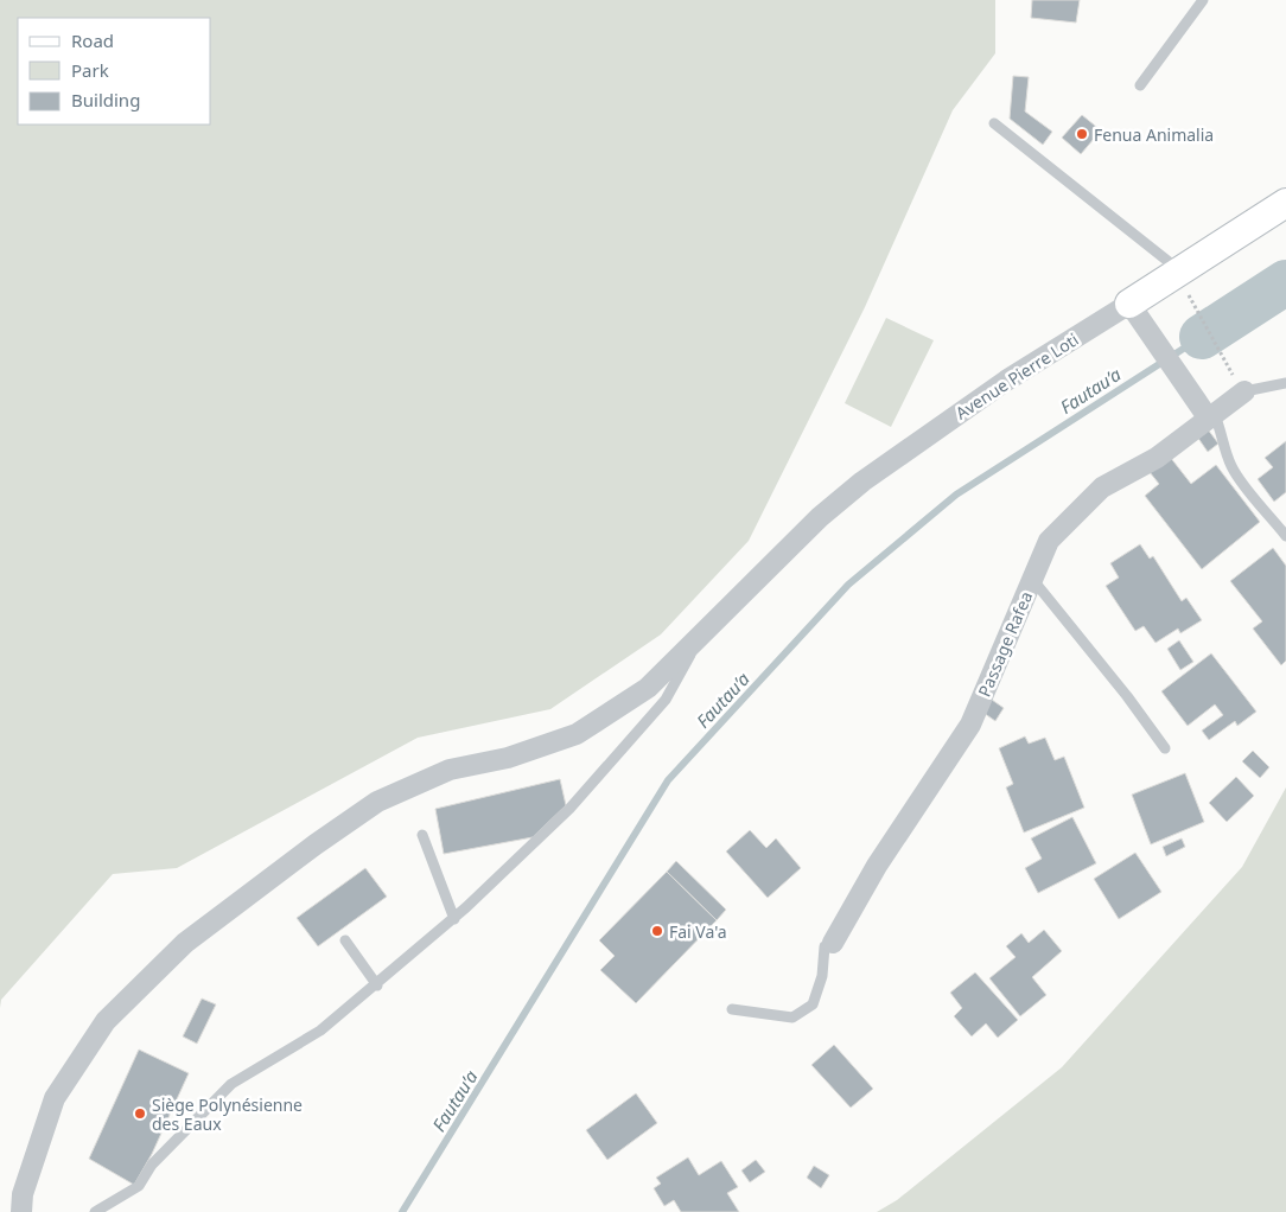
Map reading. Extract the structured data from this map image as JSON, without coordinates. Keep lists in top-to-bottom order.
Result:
{
  "streets": {
    "main road": ["Avenue Pierre Loti"],
    "street": ["Passage Rafea"]
  },
  "water": ["Fautau’a"],
  "places": ["Fenua Animalia", "Fai Va'a", "Siège Polynésienne des Eaux"],
  "legend": ["Road", "Park", "Building"]
}
